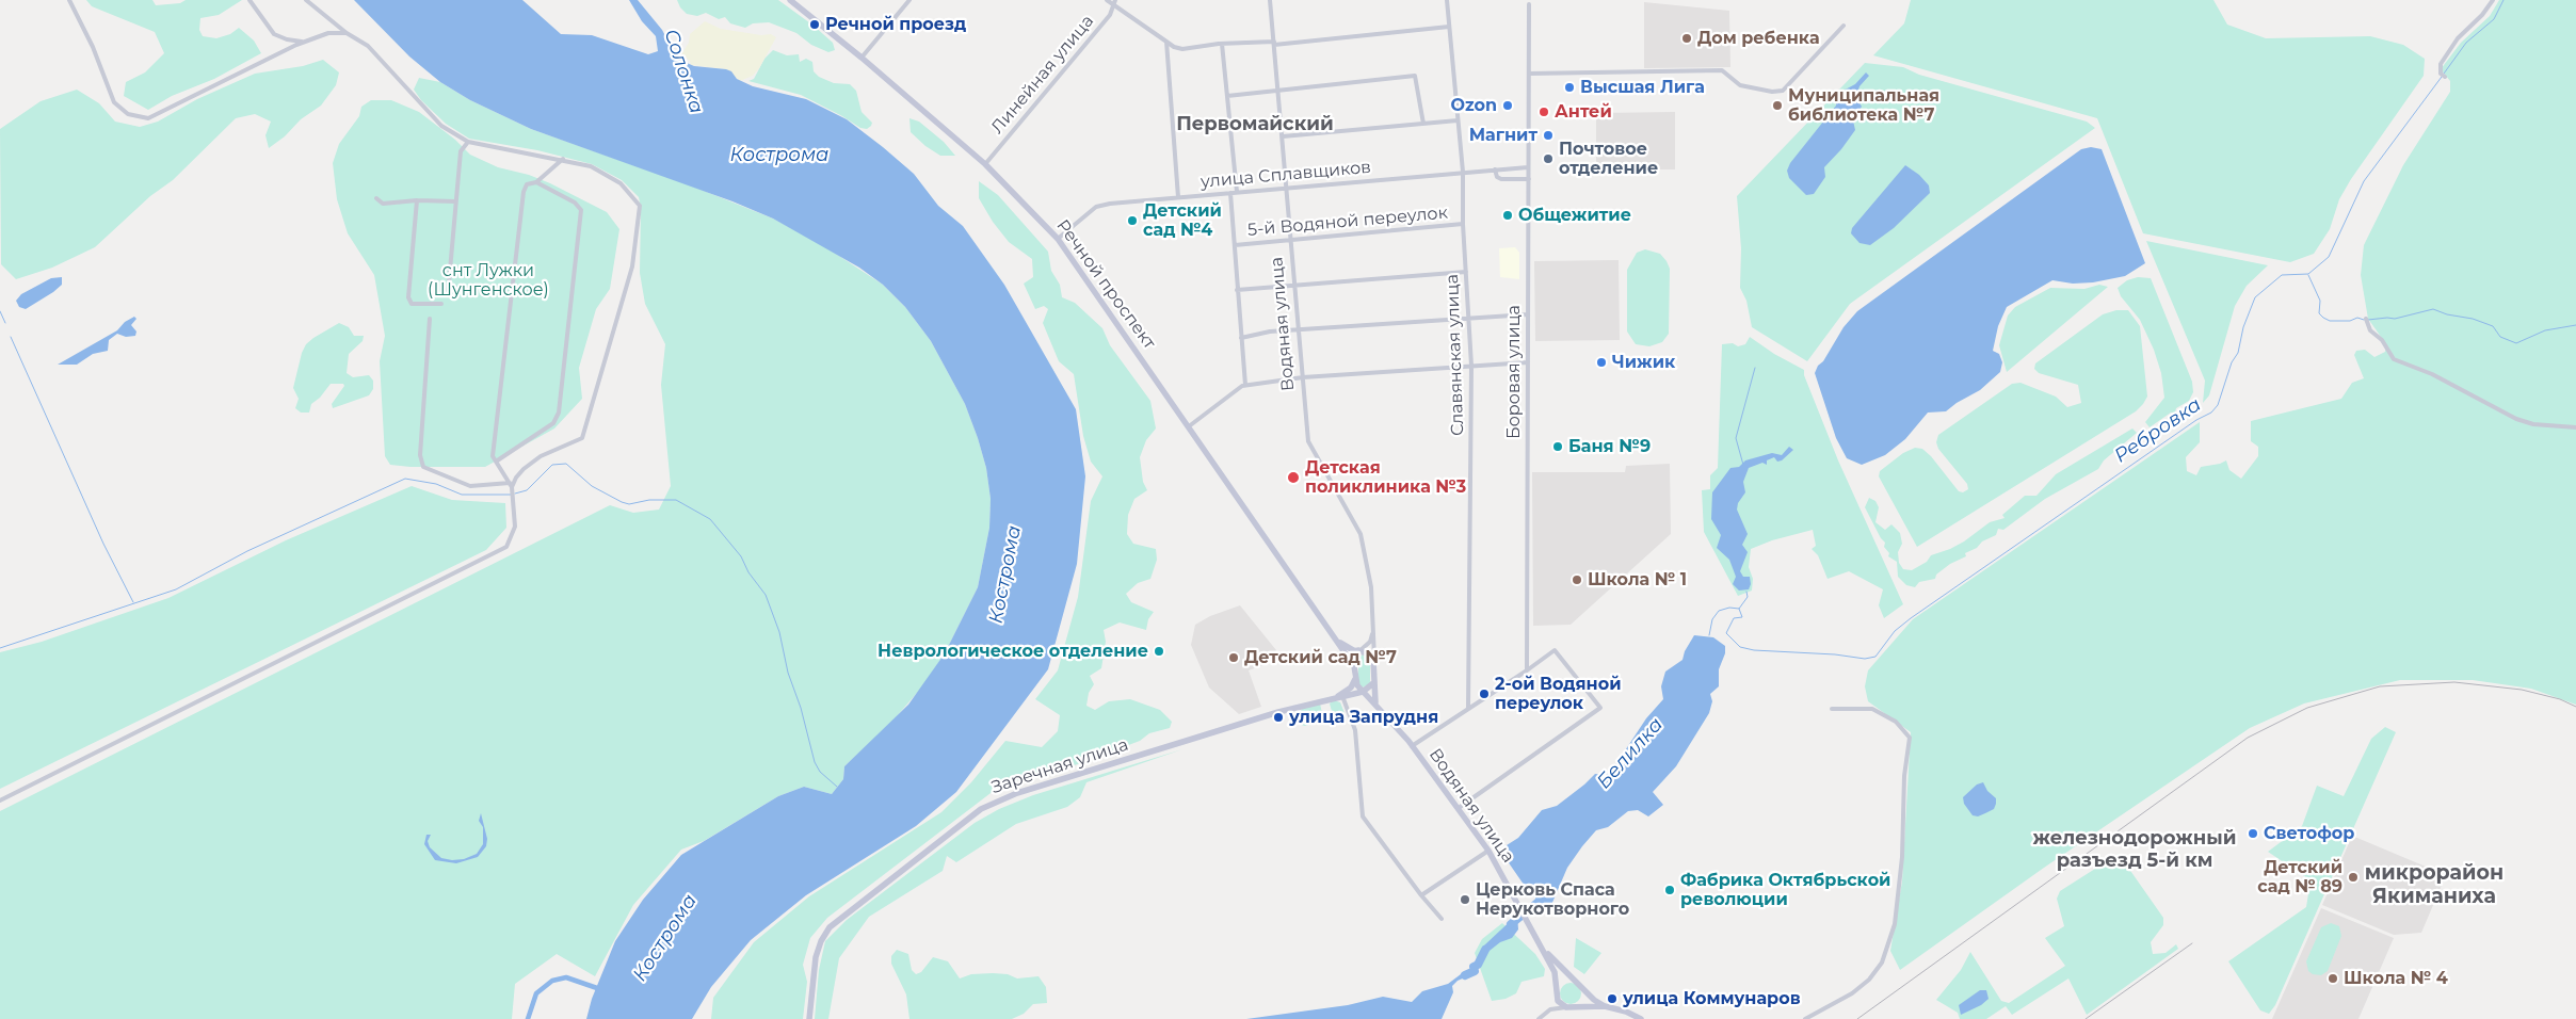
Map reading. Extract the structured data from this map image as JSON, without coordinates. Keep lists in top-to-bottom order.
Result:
{
  "streets": {
    "street": [
      "Линейная улица",
      "улица Сплавщиков",
      "5-й Водяной переулок",
      "Речной проспект",
      "Водяная улица",
      "Славянская улица",
      "Боровая улица",
      "Заречная улица"
    ]
  },
  "crossings": [
    ["Линейная улица", "Речной проспект"],
    ["улица Сплавщиков", "Речной проспект"],
    ["улица Сплавщиков", "Водяная улица"],
    ["улица Сплавщиков", "Славянская улица"],
    ["улица Сплавщиков", "Боровая улица"],
    ["5-й Водяной переулок", "Водяная улица"],
    ["5-й Водяной переулок", "Славянская улица"],
    ["Водяная улица", "Заречная улица"]
  ],
  "districts": ["Первомайский", "железнодорожный разъезд 5-й км", "микрорайон Якиманиха"],
  "water": [
    "Солонка",
    "Кострома",
    "Ребровка",
    "Белилка"
  ],
  "parks": ["снт Лужки (Шунгенское)"],
  "places": [
    "Речной проезд",
    "Дом ребенка",
    "Высшая Лига",
    "Ozon",
    "Муниципальная библиотека №7",
    "Антей",
    "Магнит",
    "Почтовое отделение",
    "Общежитие",
    "Детский сад №4",
    "Чижик",
    "Баня №9",
    "Детская поликлиника №3",
    "Школа № 1",
    "Неврологическое отделение",
    "Детский сад №7",
    "2-ой Водяной переулок",
    "улица Запрудня",
    "Светофор",
    "Детский сад № 89",
    "Фабрика Октябрьской революции",
    "Церковь Спаса Нерукотворного",
    "Школа № 4",
    "улица Коммунаров"
  ]
}
